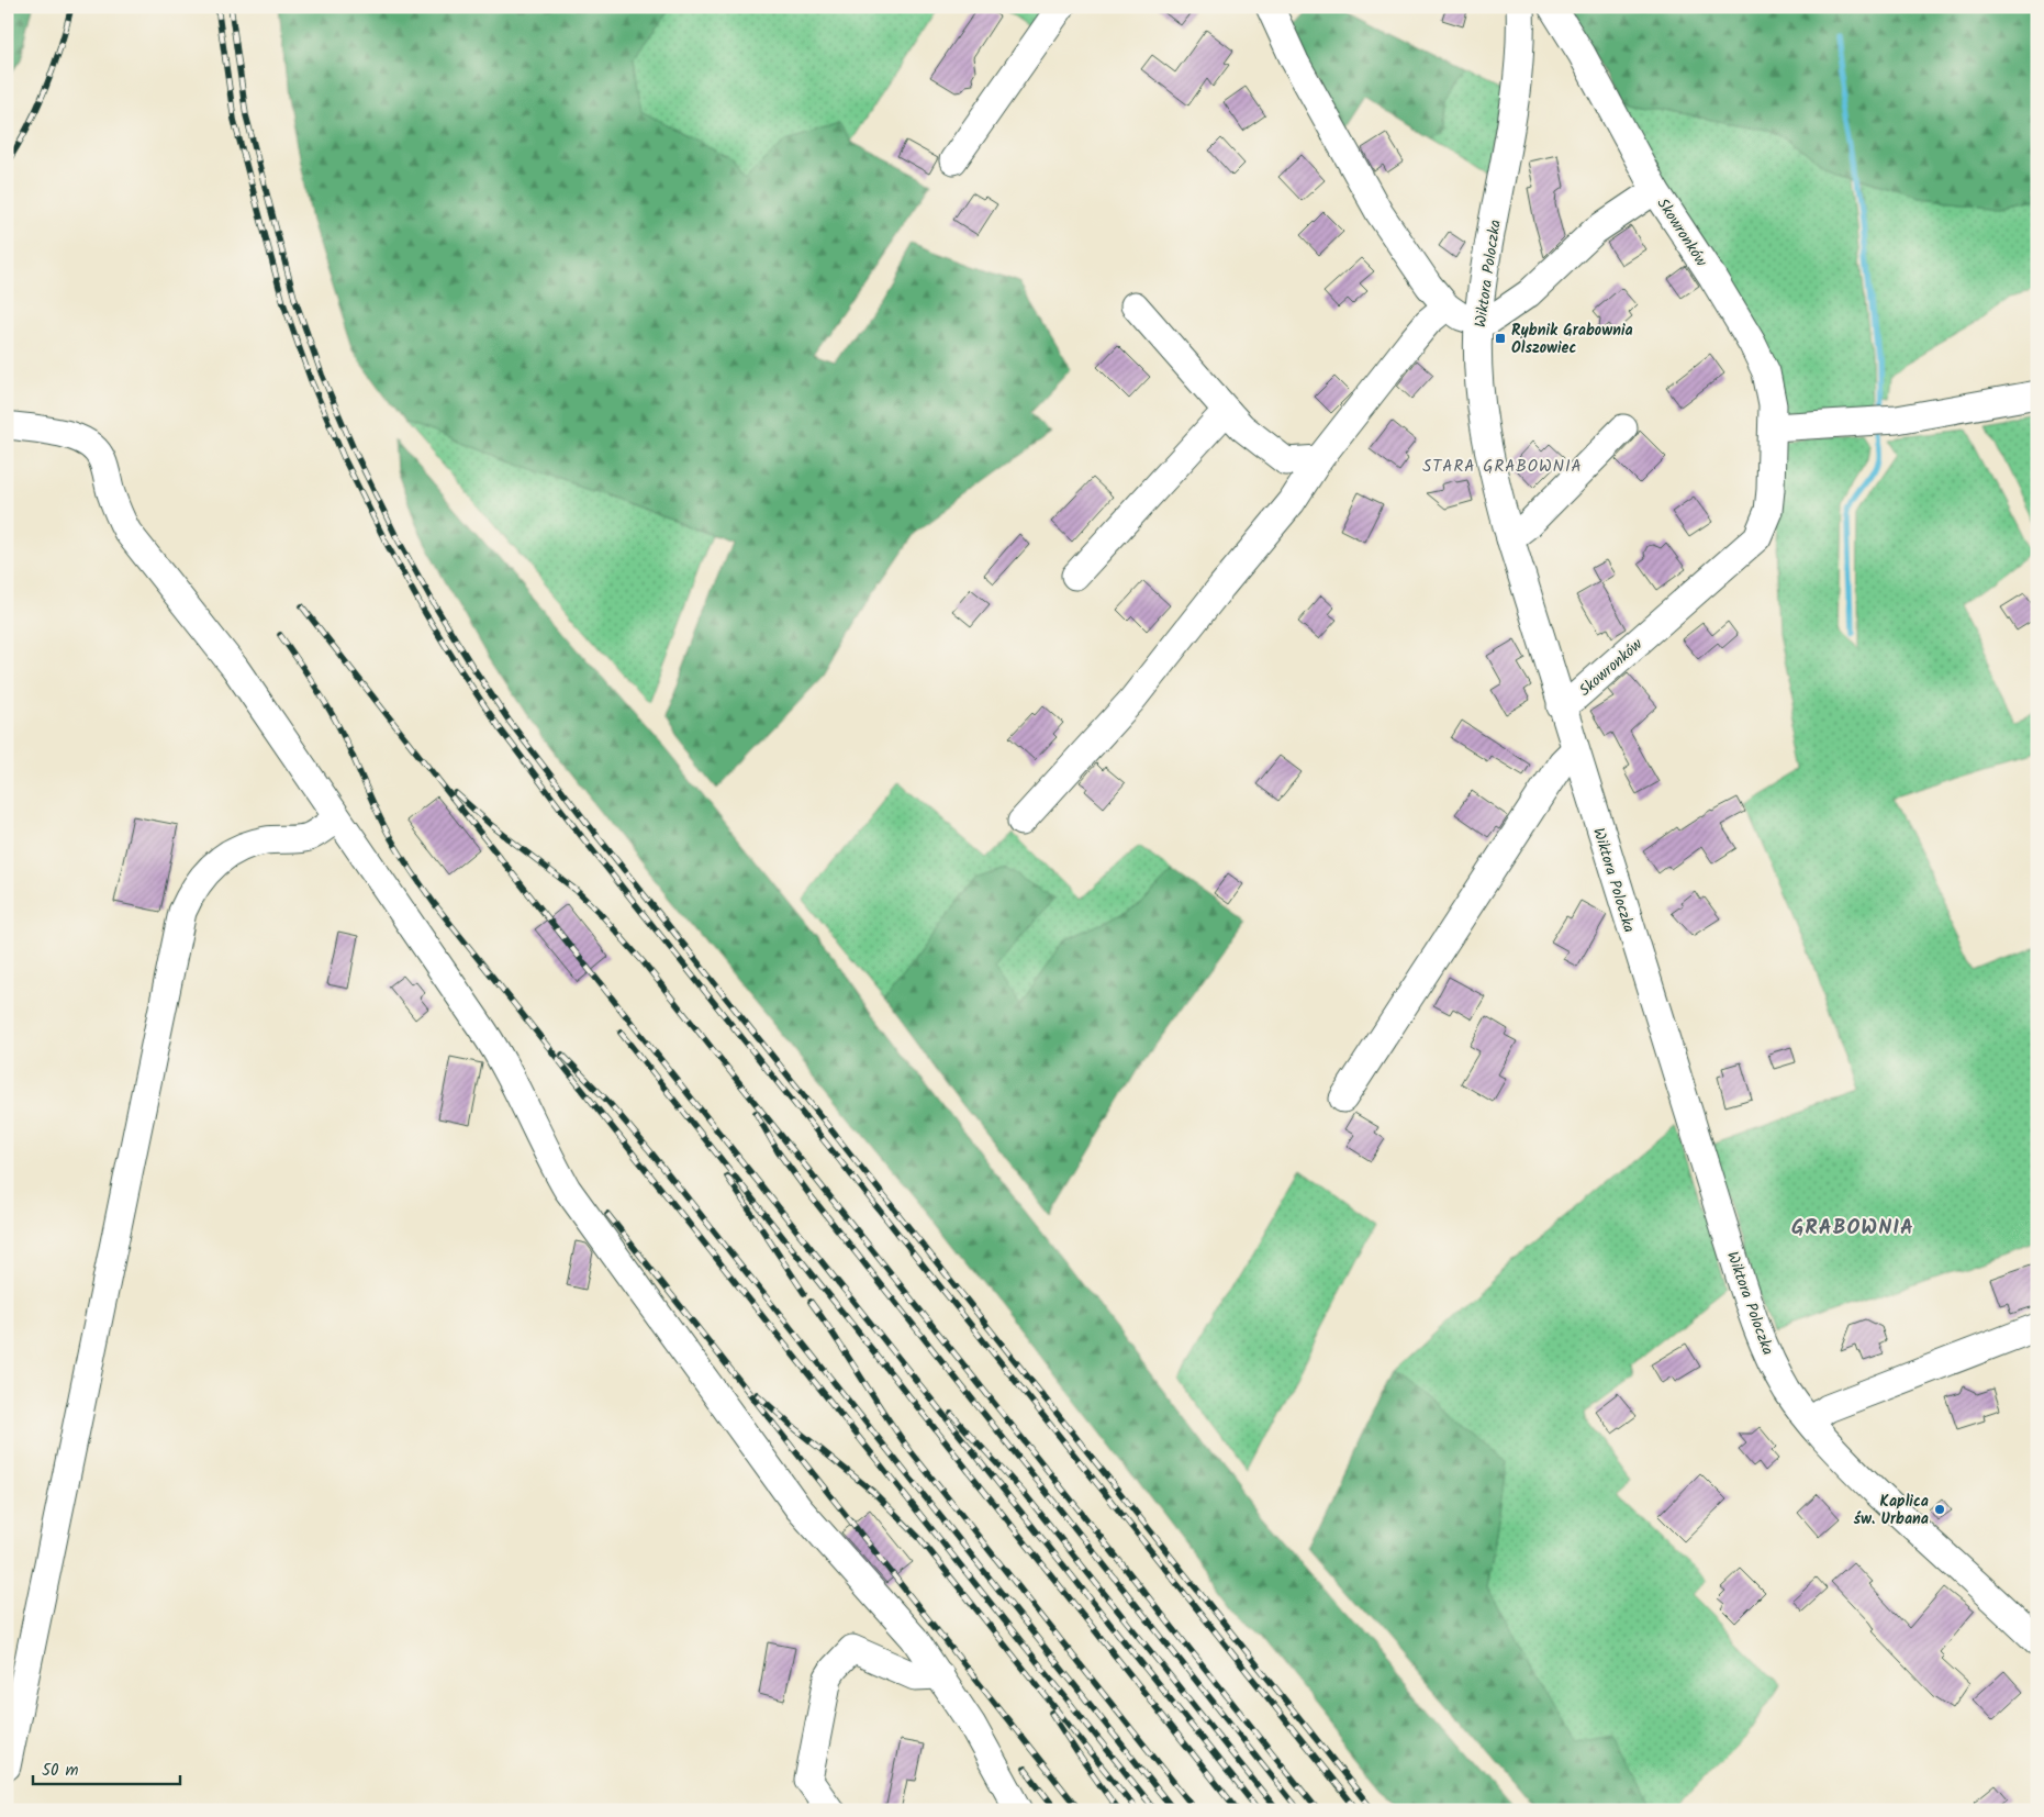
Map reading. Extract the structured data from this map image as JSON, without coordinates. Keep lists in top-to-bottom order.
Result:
{
  "streets": {
    "street": ["Skowronków", "Wiktora Poloczka"]
  },
  "crossings": [
    ["Skowronków", "Wiktora Poloczka"]
  ],
  "districts": ["STARA GRABOWNIA", "GRABOWNIA"],
  "places": {
    "transit": ["Rybnik Grabownia Olszowiec"],
    "other": ["Kaplica św. Urbana"]
  },
  "scale_bar": "50 m"
}
